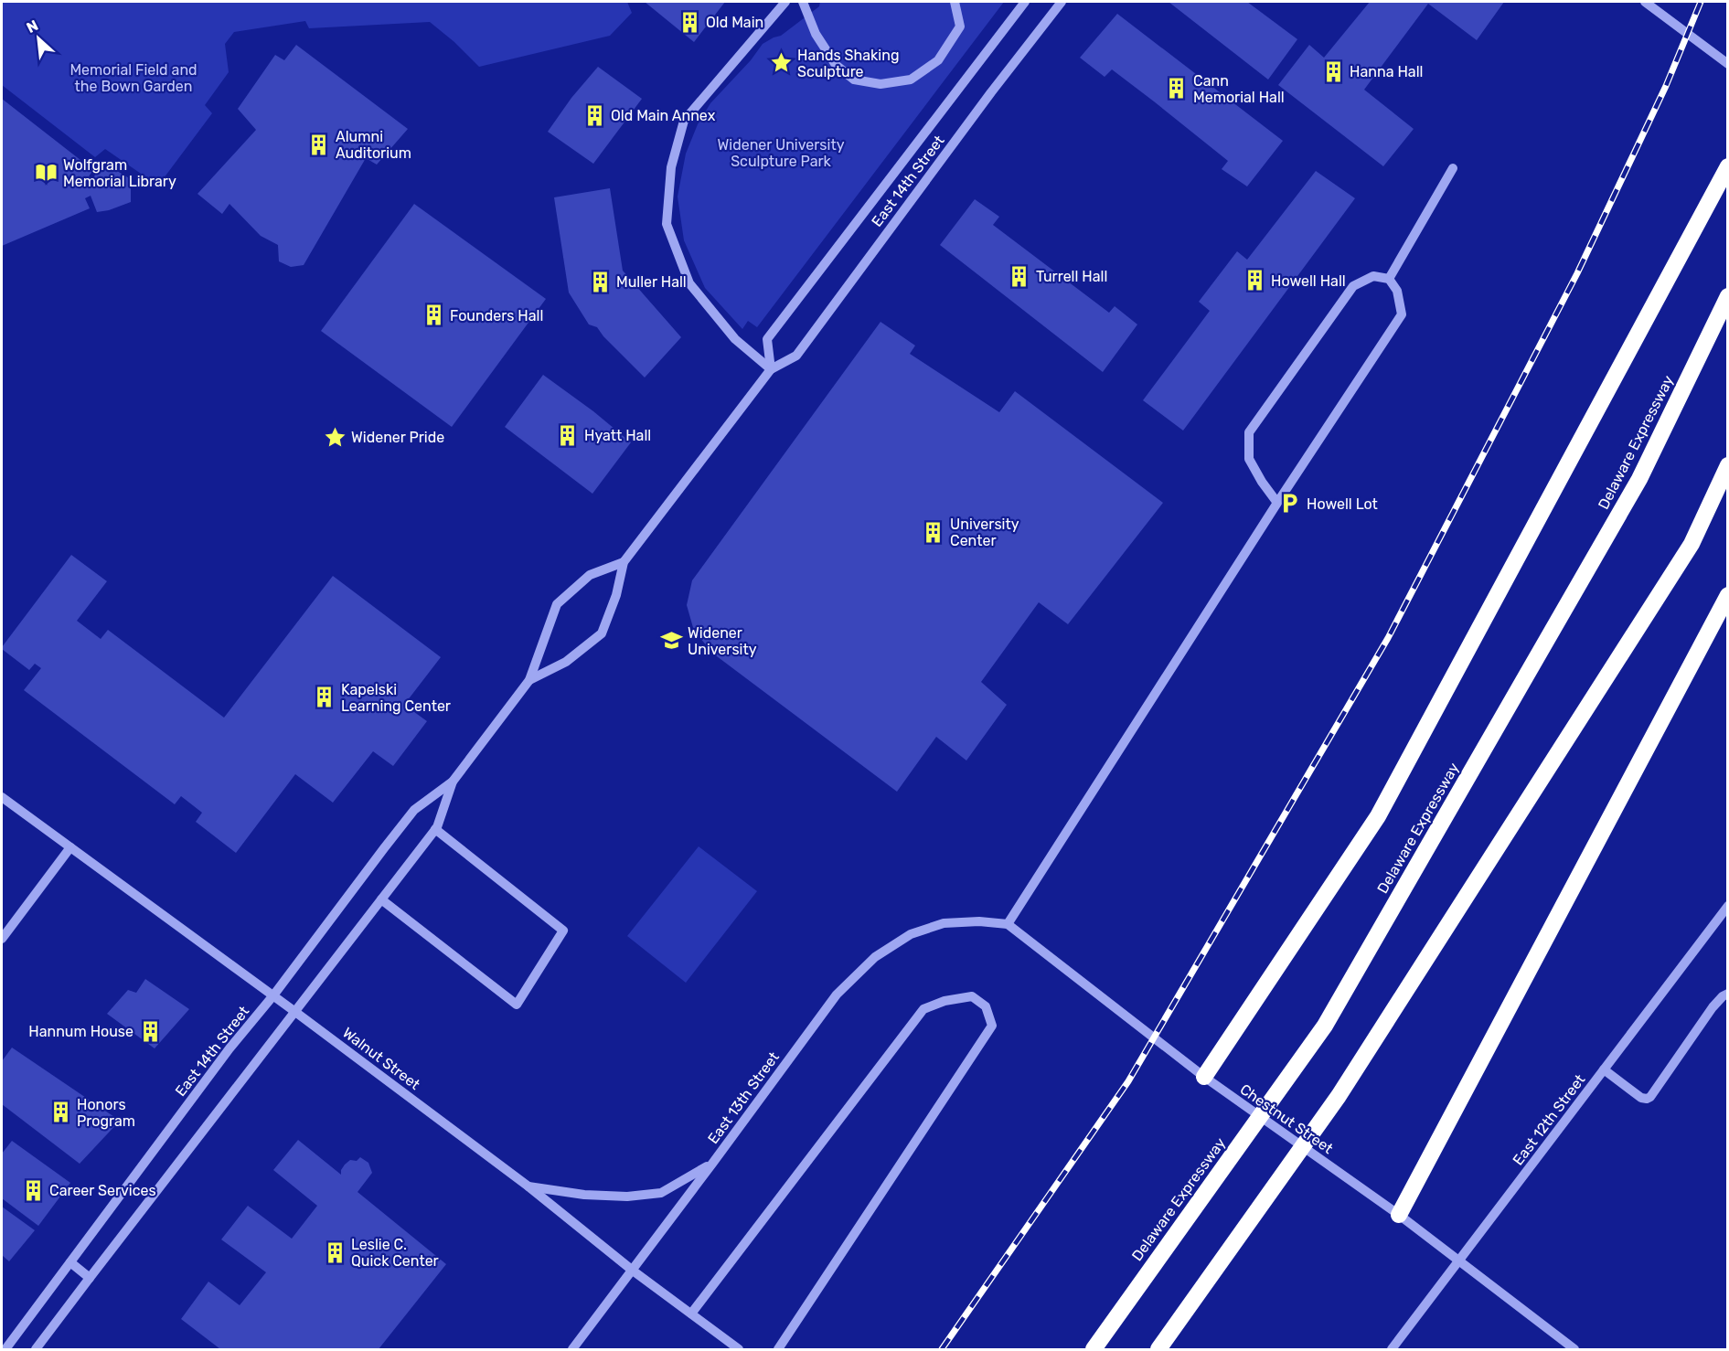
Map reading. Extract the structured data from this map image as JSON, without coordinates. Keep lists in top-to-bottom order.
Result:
{
  "streets": {
    "highway": ["Delaware Expressway"],
    "street": [
      "East 14th Street",
      "Walnut Street",
      "East 13th Street",
      "Chestnut Street",
      "East 12th Street"
    ]
  },
  "crossings": [
    ["East 14th Street", "Walnut Street"],
    ["Walnut Street", "East 13th Street"],
    ["East 13th Street", "Chestnut Street"],
    ["Chestnut Street", "East 12th Street"]
  ],
  "parks": ["Memorial Field and the Bown Garden", "Widener University Sculpture Park"],
  "places": {
    "building": [
      "Old Main",
      "Hanna Hall",
      "Cann Memorial Hall",
      "Old Main Annex",
      "Alumni Auditorium",
      "Turrell Hall",
      "Howell Hall",
      "Muller Hall",
      "Founders Hall",
      "Hyatt Hall",
      "University Center",
      "Kapelski Learning Center",
      "Hannum House",
      "Honors Program",
      "Career Services",
      "Leslie C. Quick Center"
    ],
    "place": ["Hands Shaking Sculpture", "Widener Pride"],
    "library": ["Wolfgram Memorial Library"],
    "parking": ["Howell Lot"],
    "school or university": ["Widener University"]
  },
  "north": "top left"
}
